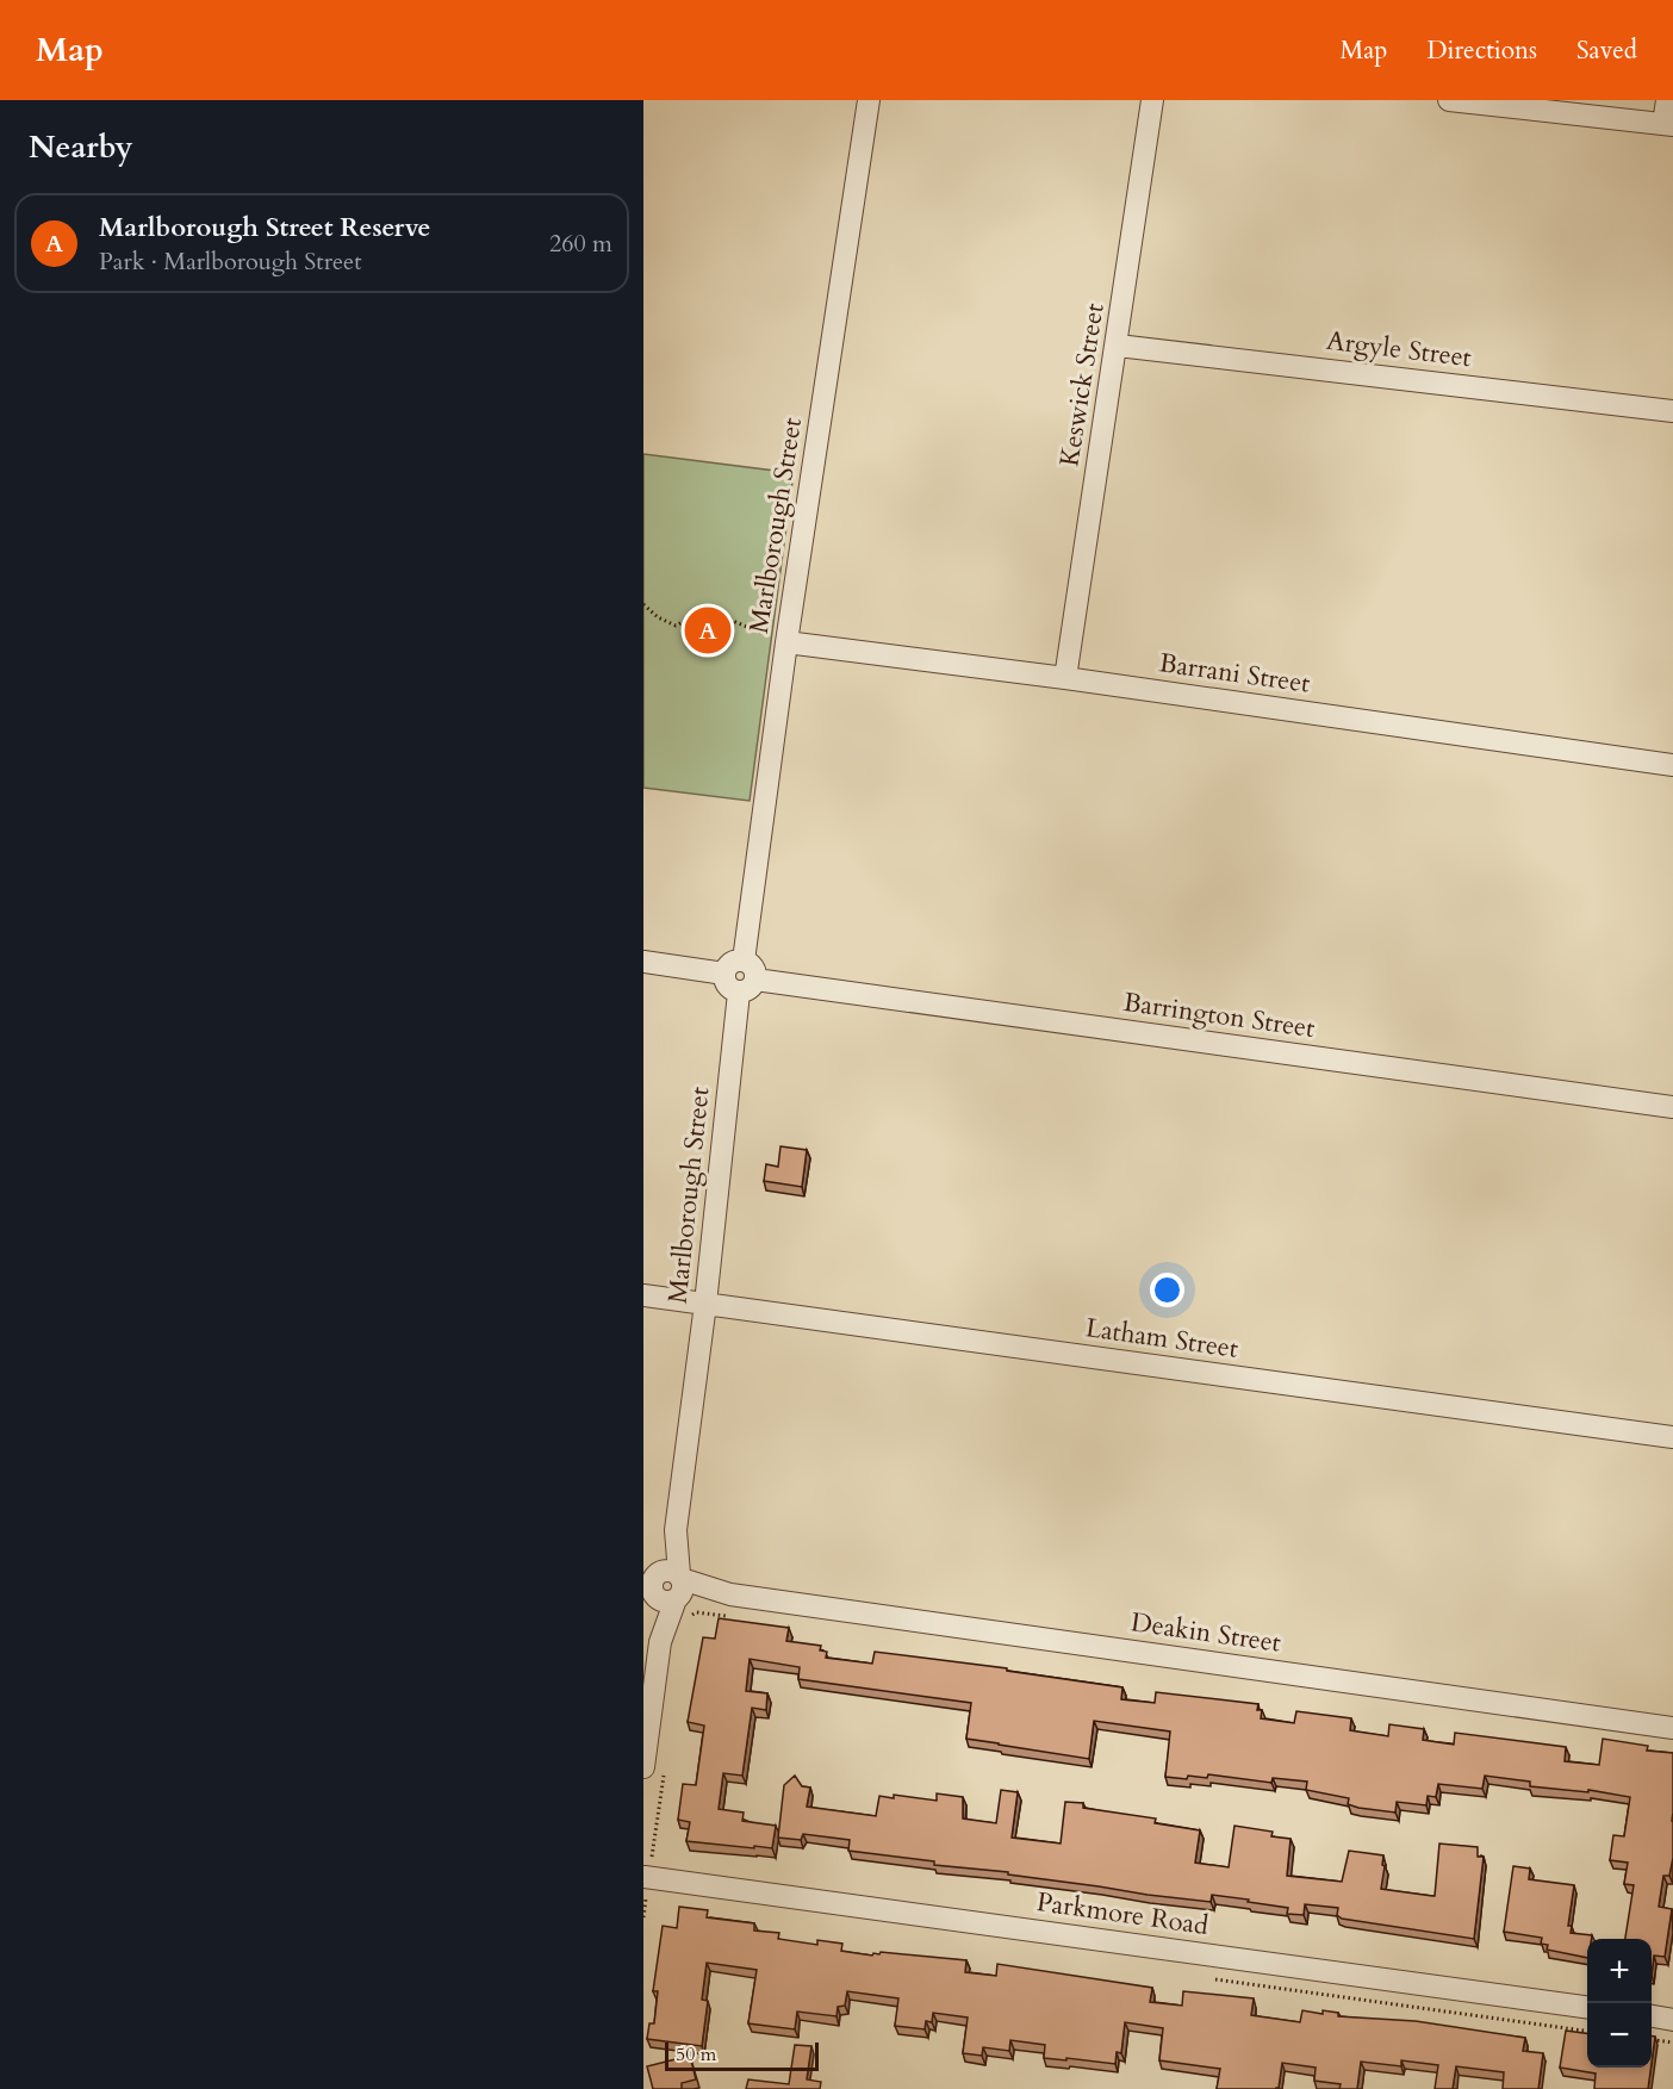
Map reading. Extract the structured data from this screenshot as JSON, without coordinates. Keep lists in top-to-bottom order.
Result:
{
  "streets": {
    "street": [
      "Argyle Street",
      "Keswick Street",
      "Marlborough Street",
      "Barrani Street",
      "Barrington Street",
      "Latham Street",
      "Deakin Street",
      "Parkmore Road"
    ]
  },
  "crossings": [
    ["Argyle Street", "Keswick Street"],
    ["Keswick Street", "Barrani Street"],
    ["Marlborough Street", "Barrani Street"],
    ["Marlborough Street", "Barrington Street"],
    ["Marlborough Street", "Latham Street"],
    ["Marlborough Street", "Deakin Street"]
  ],
  "scale_bar": "50 m",
  "page": {
    "header": "Map",
    "nav": ["Map", "Directions", "Saved"],
    "heading": "Nearby",
    "list": [
      {
        "mark": "A",
        "name": "Marlborough Street Reserve",
        "note": "Park · Marlborough Street",
        "value": "260 m"
      }
    ],
    "pins": "A",
    "map_buttons": ["+", "−"],
    "scale": "50 m"
  }
}
